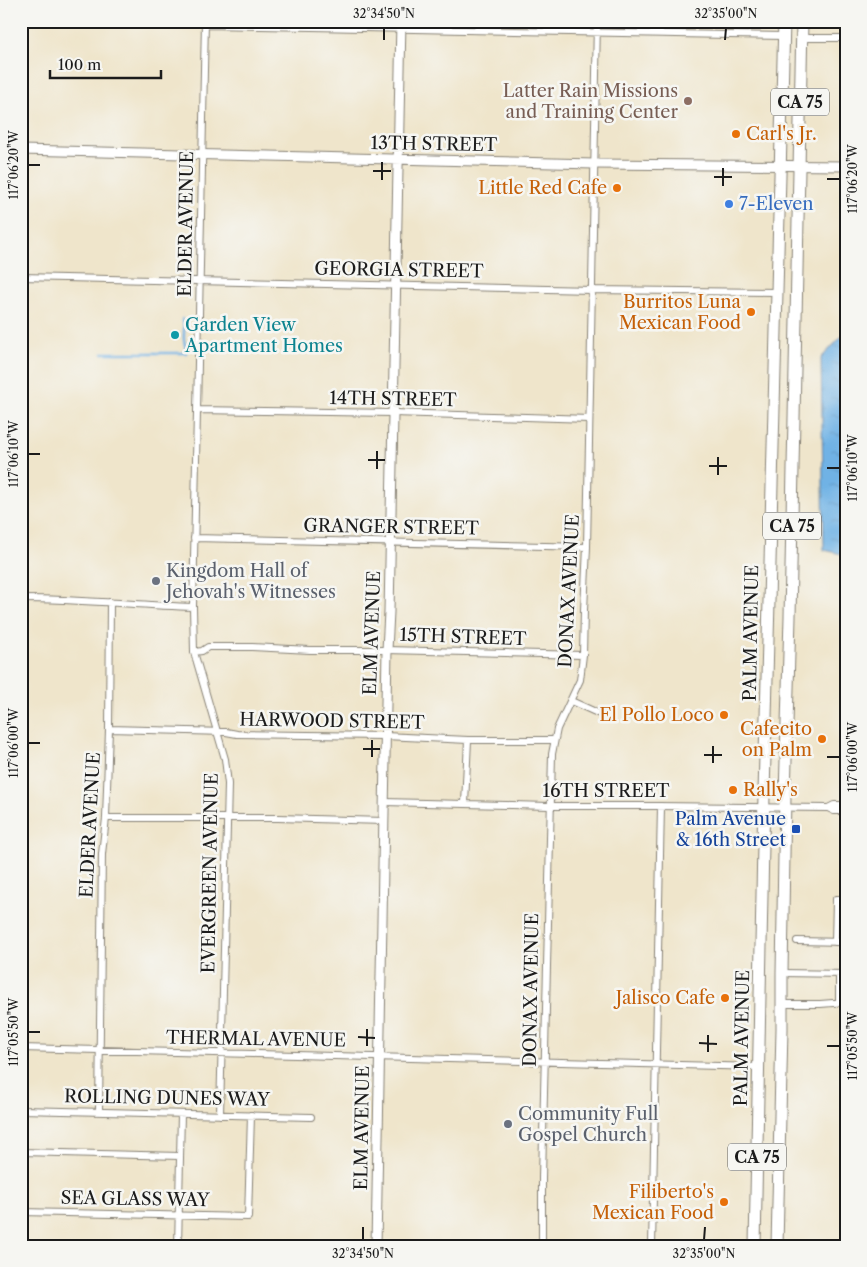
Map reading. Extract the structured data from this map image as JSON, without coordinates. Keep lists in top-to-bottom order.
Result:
{
  "streets": {
    "highway": ["CA 75", "PALM AVENUE"],
    "street": [
      "13TH STREET",
      "ELDER AVENUE",
      "GEORGIA STREET",
      "14TH STREET",
      "GRANGER STREET",
      "DONAX AVENUE",
      "ELM AVENUE",
      "15TH STREET",
      "HARWOOD STREET",
      "16TH STREET",
      "EVERGREEN AVENUE",
      "THERMAL AVENUE",
      "ROLLING DUNES WAY",
      "SEA GLASS WAY"
    ]
  },
  "crossings": [
    ["CA 75", "13TH STREET"],
    ["CA 75", "16TH STREET"],
    ["13TH STREET", "ELDER AVENUE"],
    ["13TH STREET", "DONAX AVENUE"],
    ["13TH STREET", "ELM AVENUE"],
    ["13TH STREET", "PALM AVENUE"],
    ["ELDER AVENUE", "GEORGIA STREET"],
    ["ELDER AVENUE", "14TH STREET"],
    ["ELDER AVENUE", "GRANGER STREET"],
    ["ELDER AVENUE", "HARWOOD STREET"],
    ["ELDER AVENUE", "EVERGREEN AVENUE"],
    ["ELDER AVENUE", "THERMAL AVENUE"],
    ["ELDER AVENUE", "ROLLING DUNES WAY"],
    ["GEORGIA STREET", "DONAX AVENUE"],
    ["GEORGIA STREET", "ELM AVENUE"],
    ["GEORGIA STREET", "PALM AVENUE"],
    ["14TH STREET", "DONAX AVENUE"],
    ["14TH STREET", "ELM AVENUE"],
    ["GRANGER STREET", "DONAX AVENUE"],
    ["GRANGER STREET", "ELM AVENUE"],
    ["DONAX AVENUE", "15TH STREET"],
    ["DONAX AVENUE", "HARWOOD STREET"],
    ["DONAX AVENUE", "16TH STREET"],
    ["DONAX AVENUE", "THERMAL AVENUE"],
    ["ELM AVENUE", "15TH STREET"],
    ["ELM AVENUE", "HARWOOD STREET"],
    ["ELM AVENUE", "16TH STREET"],
    ["ELM AVENUE", "THERMAL AVENUE"],
    ["PALM AVENUE", "16TH STREET"],
    ["PALM AVENUE", "THERMAL AVENUE"],
    ["15TH STREET", "EVERGREEN AVENUE"],
    ["HARWOOD STREET", "EVERGREEN AVENUE"],
    ["EVERGREEN AVENUE", "THERMAL AVENUE"],
    ["EVERGREEN AVENUE", "ROLLING DUNES WAY"],
    ["ROLLING DUNES WAY", "SEA GLASS WAY"]
  ],
  "places": {
    "other": [
      "Latter Rain Missions and Training Center",
      "Carl's Jr.",
      "Little Red Cafe",
      "7-Eleven",
      "Burritos Luna Mexican Food",
      "Garden View Apartment Homes",
      "Kingdom Hall of Jehovah's Witnesses",
      "El Pollo Loco",
      "Cafecito on Palm",
      "Rally's",
      "Jalisco Cafe",
      "Community Full Gospel Church",
      "Filiberto's Mexican Food"
    ],
    "transit": ["Palm Avenue & 16th Street"]
  },
  "scale_bar": "100 m",
  "coordinates": [
    "32°34'50\"N",
    "32°35'00\"N",
    "117°06'20\"W",
    "117°06'10\"W",
    "117°06'00\"W",
    "117°05'50\"W"
  ]
}
